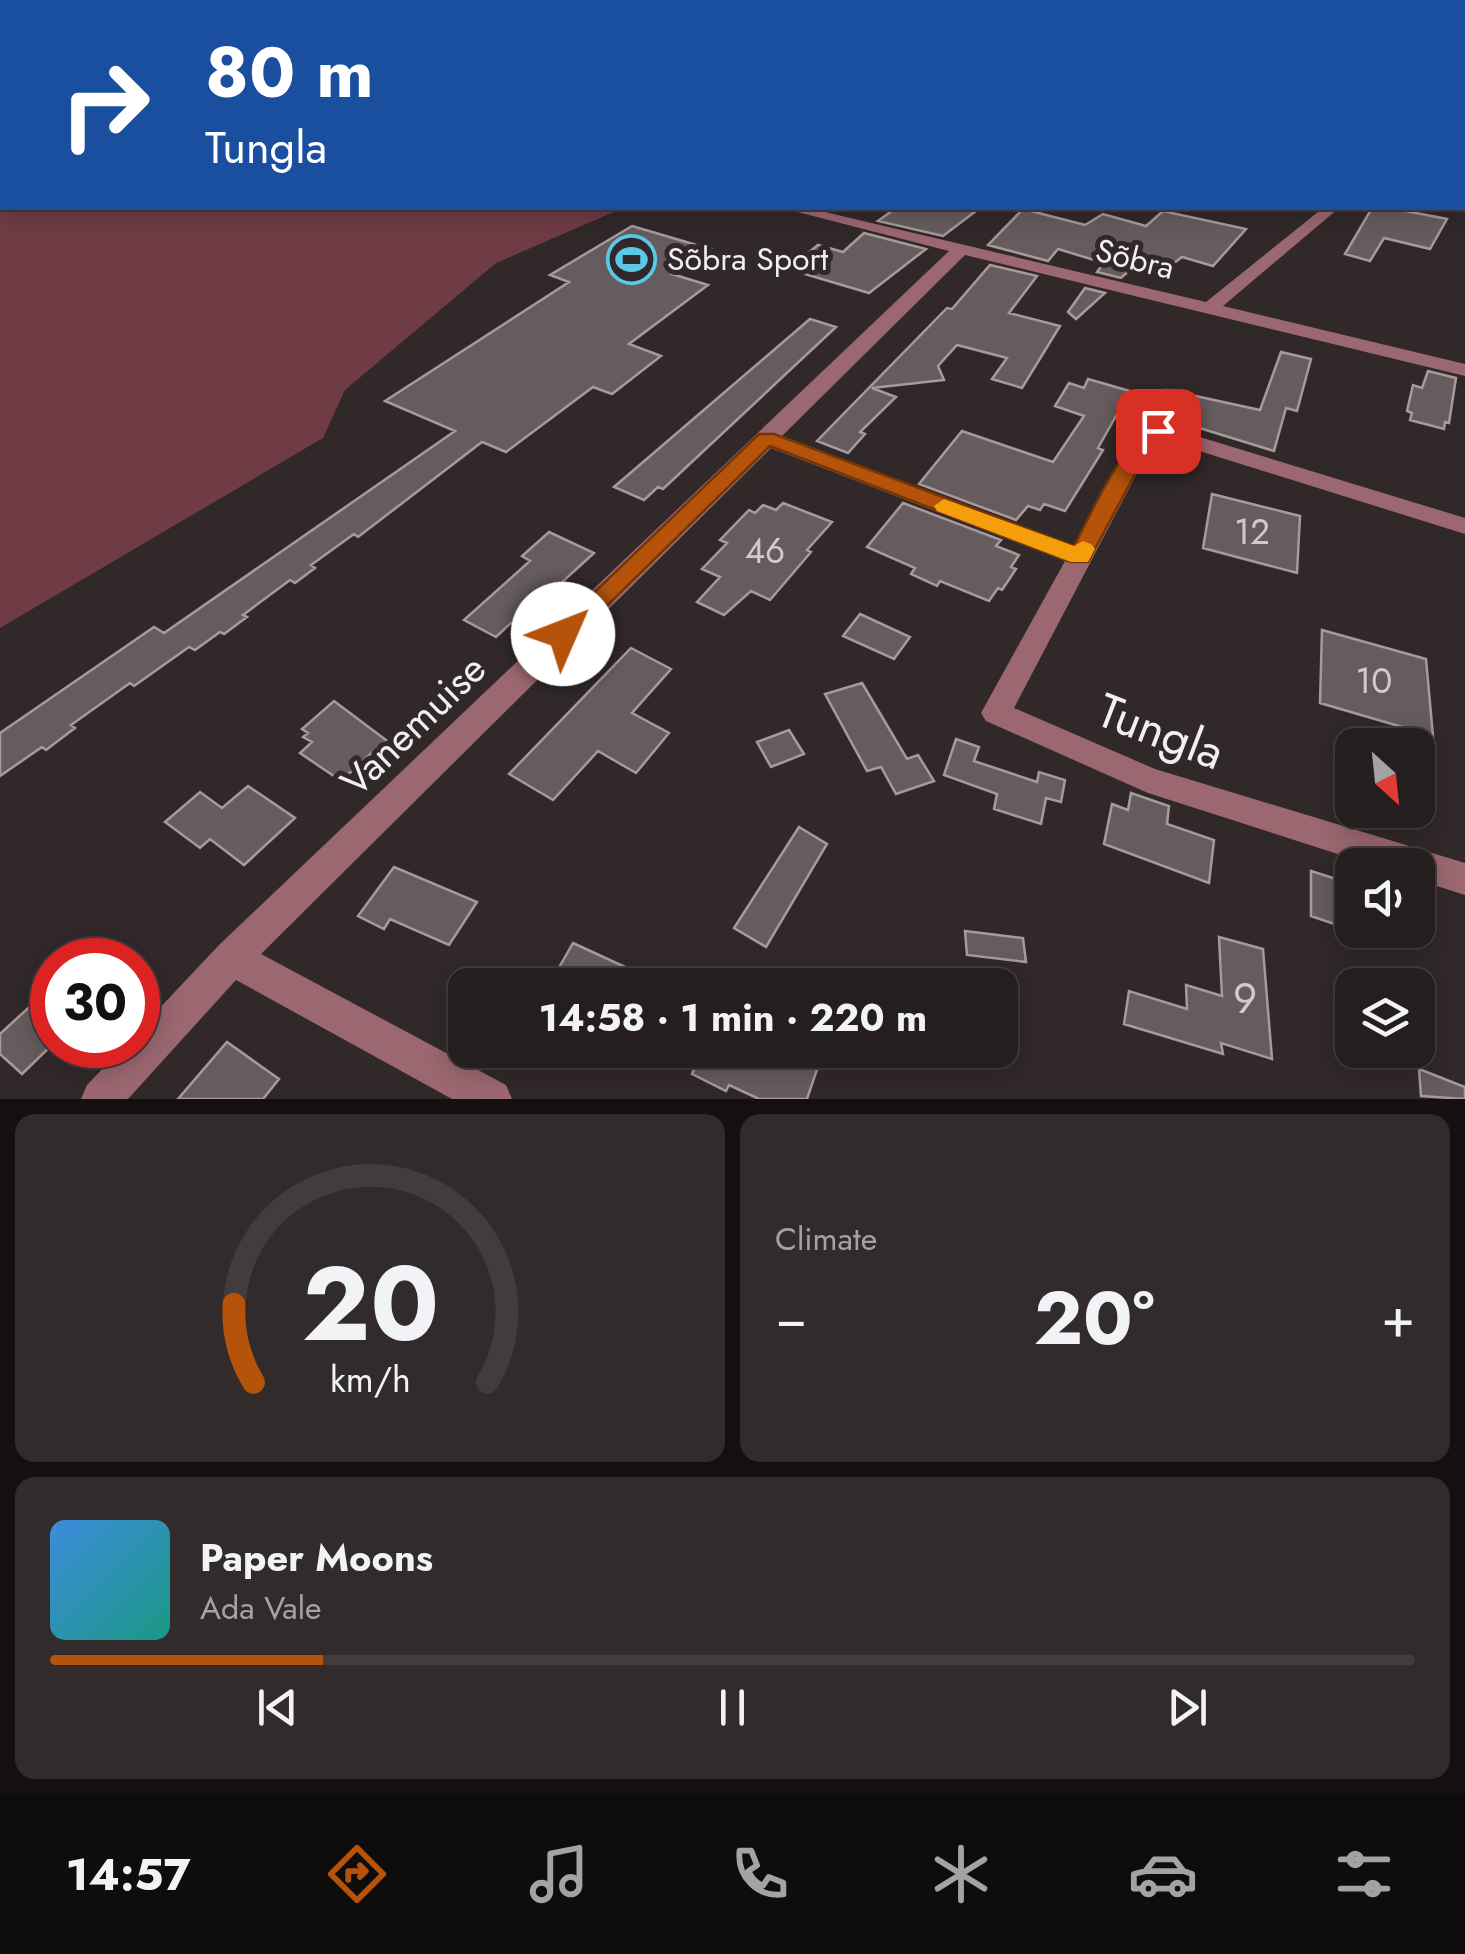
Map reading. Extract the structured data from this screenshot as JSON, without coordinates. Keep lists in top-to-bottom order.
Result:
{
  "streets": {
    "street": ["Sõbra", "Vanemuise", "Tungla"]
  },
  "crossings": [
    ["Sõbra", "Vanemuise"]
  ],
  "places": {
    "sports": ["Sõbra Sport"]
  },
  "house_numbers": [
    "12",
    "46",
    "10",
    "9"
  ],
  "north": "bottom right",
  "page": {
    "turn": ["80 m", "Tungla"],
    "limit": "30",
    "trip": "14:58 · 1 min · 220 m",
    "tile": "Climate",
    "heat": ["−", "20°", "+"],
    "song": ["Paper Moons", "Ada Vale"],
    "tabs": "14:57",
    "gauge": ["20", "km/h"]
  }
}
